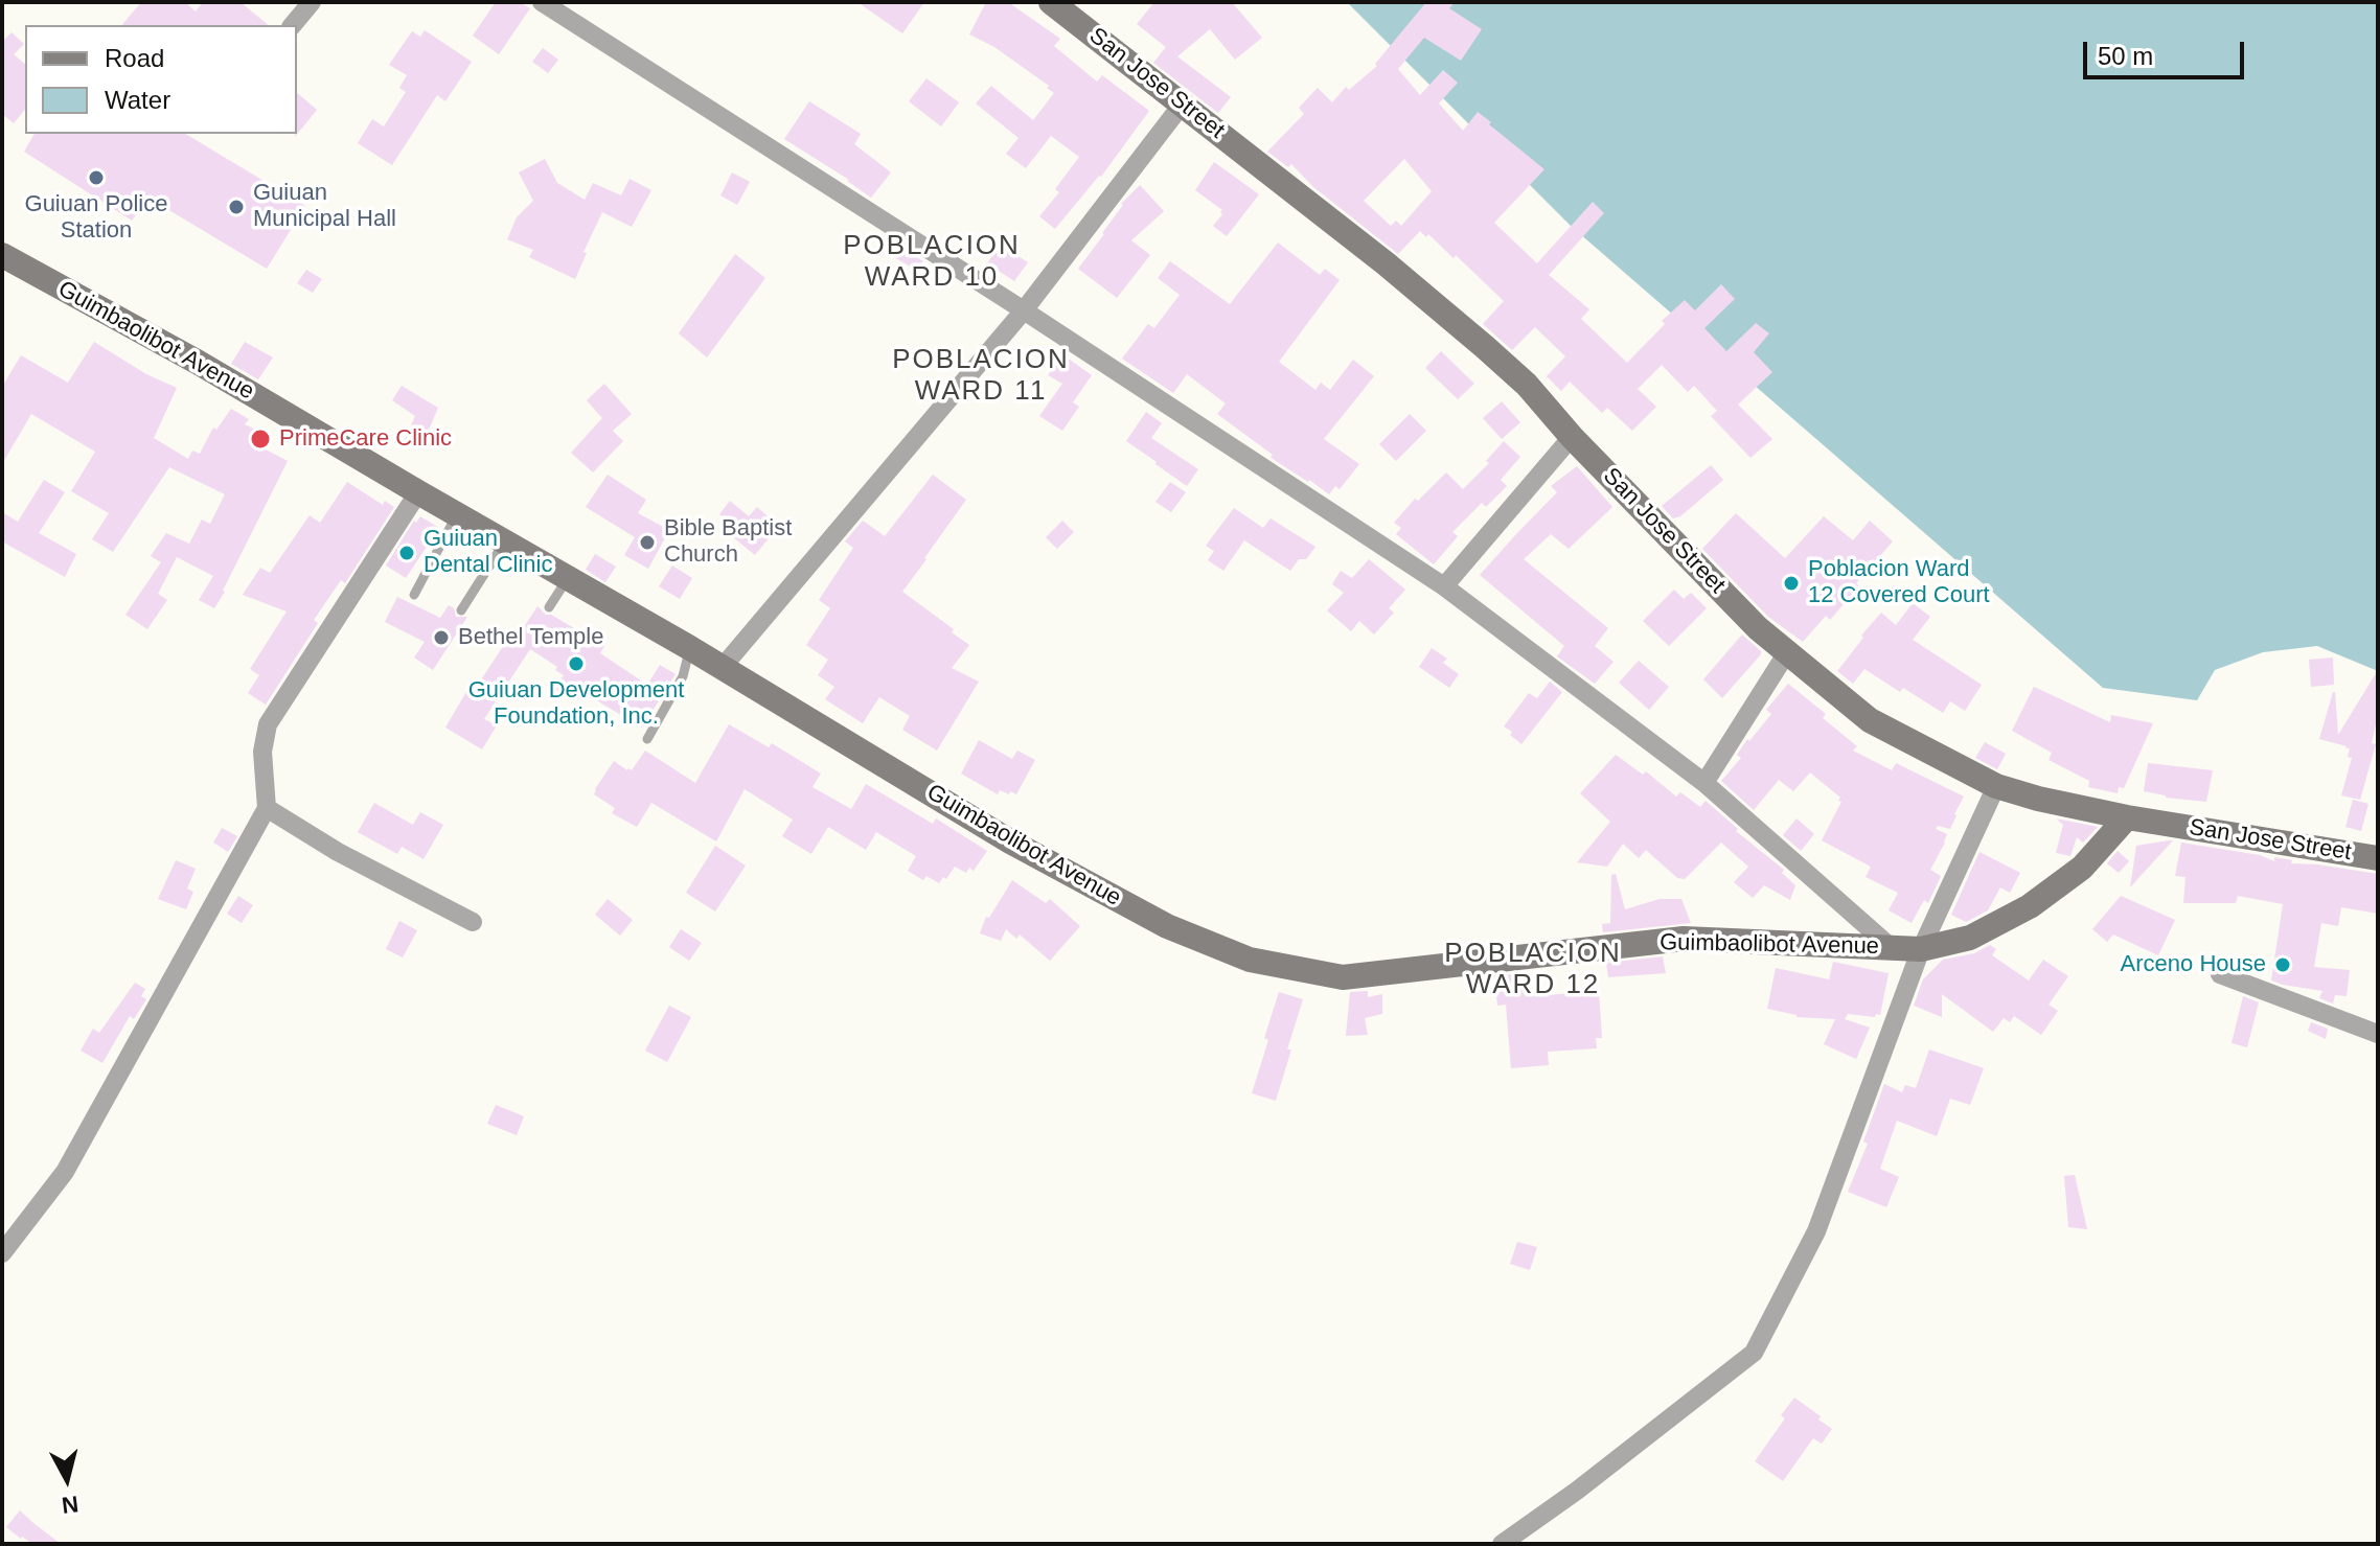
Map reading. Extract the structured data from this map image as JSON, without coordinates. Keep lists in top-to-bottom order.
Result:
{
  "streets": {
    "street": ["San Jose Street", "Guimbaolibot Avenue"]
  },
  "crossings": [
    ["San Jose Street", "Guimbaolibot Avenue"]
  ],
  "districts": ["POBLACION WARD 10", "POBLACION WARD 11", "POBLACION WARD 12"],
  "places": [
    "Guiuan Police Station",
    "Guiuan Municipal Hall",
    "PrimeCare Clinic",
    "Bible Baptist Church",
    "Guiuan Dental Clinic",
    "Poblacion Ward 12 Covered Court",
    "Bethel Temple",
    "Guiuan Development Foundation, Inc.",
    "Arceno House"
  ],
  "legend": ["Road", "Water"],
  "scale_bar": "50 m",
  "north": "bottom"
}
